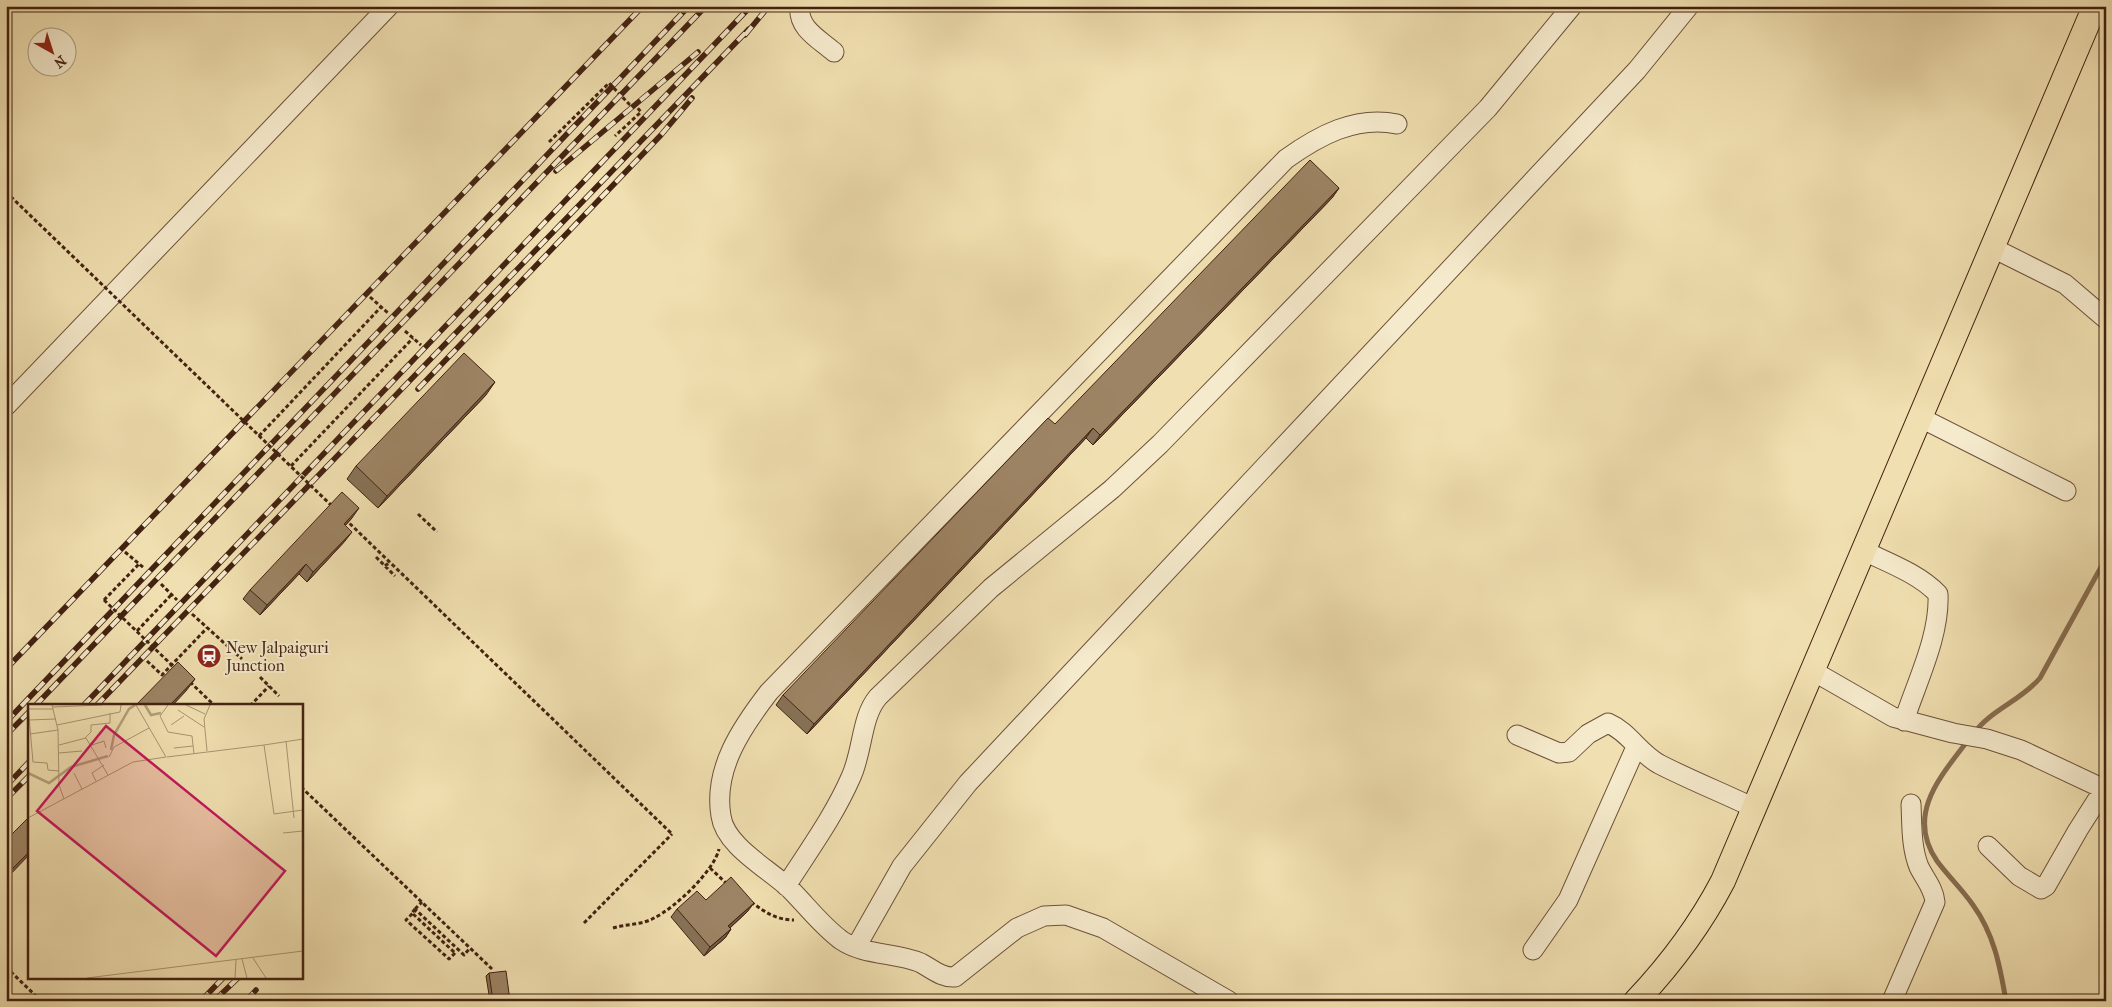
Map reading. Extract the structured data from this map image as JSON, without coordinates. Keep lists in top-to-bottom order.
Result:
{
  "places": {
    "station": ["New Jalpaiguri Junction"]
  },
  "north": "bottom right"
}
